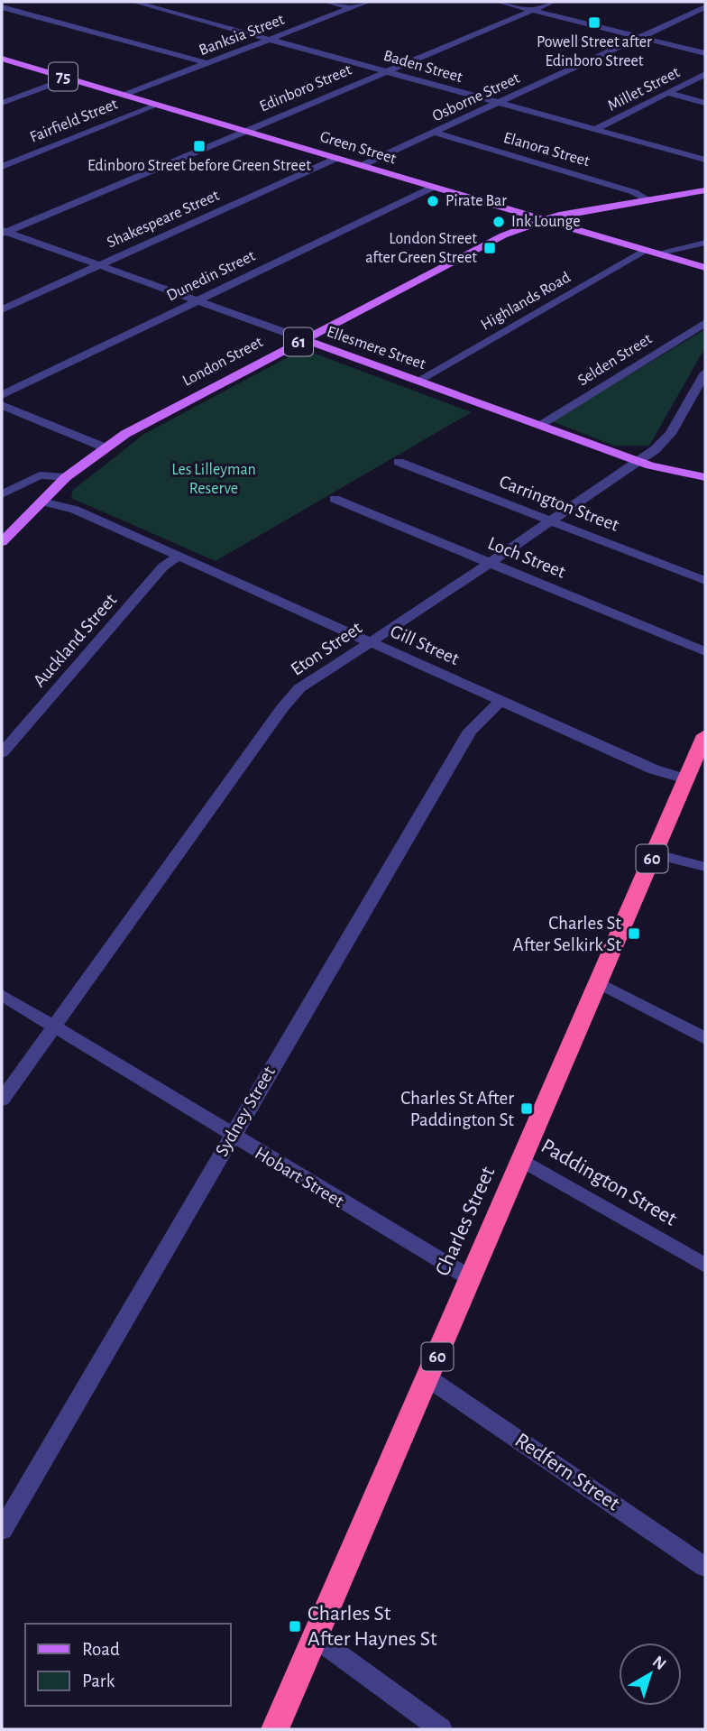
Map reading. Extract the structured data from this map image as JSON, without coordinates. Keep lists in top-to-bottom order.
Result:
{
  "streets": {
    "highway": ["60", "Charles Street"],
    "main road": [
      "75",
      "Green Street",
      "61",
      "Ellesmere Street",
      "London Street"
    ],
    "street": [
      "Banksia Street",
      "Baden Street",
      "Edinboro Street",
      "Millet Street",
      "Osborne Street",
      "Fairfield Street",
      "Elanora Street",
      "Shakespeare Street",
      "Dunedin Street",
      "Highlands Road",
      "Selden Street",
      "Carrington Street",
      "Loch Street",
      "Auckland Street",
      "Gill Street",
      "Eton Street",
      "Sydney Street",
      "Hobart Street",
      "Paddington Street",
      "Redfern Street"
    ]
  },
  "crossings": [
    ["Banksia Street", "Baden Street"],
    ["Banksia Street", "Green Street"],
    ["Baden Street", "Edinboro Street"],
    ["Baden Street", "Millet Street"],
    ["Baden Street", "Osborne Street"],
    ["Edinboro Street", "Green Street"],
    ["Edinboro Street", "Ellesmere Street"],
    ["Osborne Street", "Green Street"],
    ["Osborne Street", "Elanora Street"],
    ["Fairfield Street", "Green Street"],
    ["Green Street", "Shakespeare Street"],
    ["Green Street", "Dunedin Street"],
    ["Green Street", "Highlands Road"],
    ["Green Street", "London Street"],
    ["Elanora Street", "London Street"],
    ["Shakespeare Street", "Ellesmere Street"],
    ["Dunedin Street", "Ellesmere Street"],
    ["Highlands Road", "Ellesmere Street"],
    ["Ellesmere Street", "Selden Street"],
    ["Ellesmere Street", "London Street"],
    ["Ellesmere Street", "Eton Street"],
    ["London Street", "Gill Street"],
    ["Carrington Street", "Eton Street"],
    ["Loch Street", "Eton Street"],
    ["Auckland Street", "Gill Street"],
    ["Gill Street", "Eton Street"],
    ["Gill Street", "Sydney Street"],
    ["Gill Street", "Charles Street"],
    ["Eton Street", "Hobart Street"],
    ["Sydney Street", "Hobart Street"],
    ["Hobart Street", "Charles Street"],
    ["Paddington Street", "Charles Street"],
    ["Charles Street", "Redfern Street"]
  ],
  "parks": ["Les Lilleyman Reserve"],
  "places": {
    "transit": [
      "Powell Street after Edinboro Street",
      "Edinboro Street before Green Street",
      "London Street after Green Street",
      "Charles St After Selkirk St",
      "Charles St After Paddington St",
      "Charles St After Haynes St"
    ],
    "other": ["Pirate Bar", "Ink Lounge"]
  },
  "legend": ["Road", "Park"],
  "north": "top right"
}
